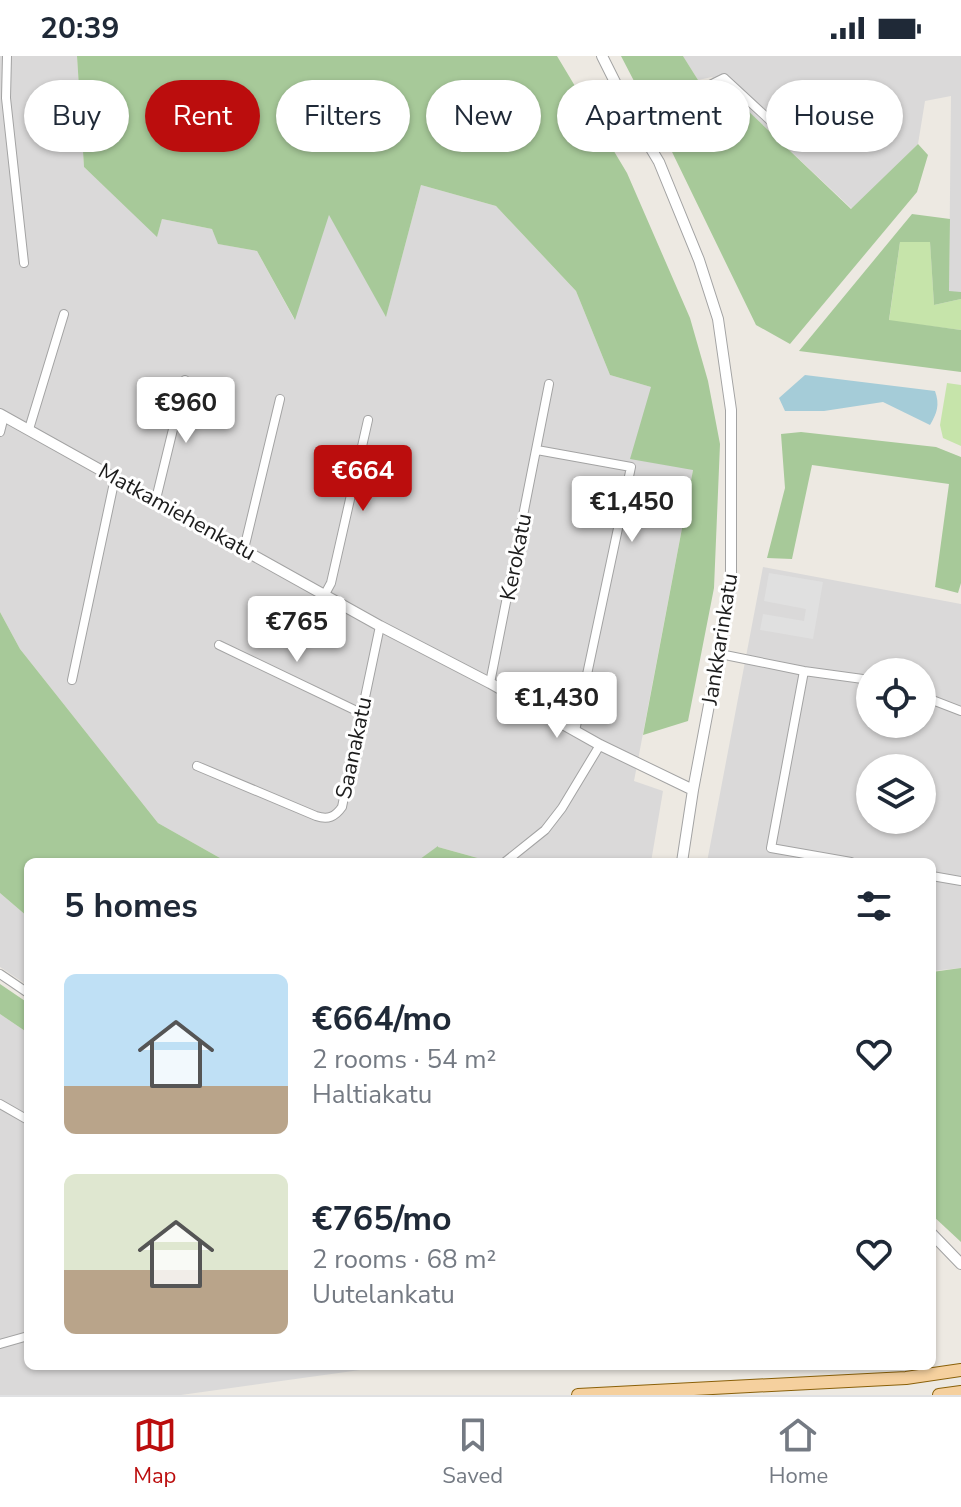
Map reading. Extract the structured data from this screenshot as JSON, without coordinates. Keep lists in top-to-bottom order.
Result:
{
  "streets": {
    "street": [
      "Matkamiehenkatu",
      "Kerokatu",
      "Jankkarinkatu",
      "Saanakatu"
    ]
  },
  "crossings": [
    ["Matkamiehenkatu", "Kerokatu"],
    ["Matkamiehenkatu", "Jankkarinkatu"],
    ["Matkamiehenkatu", "Saanakatu"]
  ],
  "page": {
    "status": "20:39",
    "chip": [
      "Buy",
      "Rent",
      "Filters",
      "New",
      "Apartment",
      "House"
    ],
    "price": [
      "€960",
      "€664",
      "€1,450",
      "€765",
      "€1,430"
    ],
    "heading": "5 homes",
    "list": [
      {
        "name": "€664/mo",
        "note": "2 rooms · 54 m² · Haltiakatu"
      },
      {
        "name": "€765/mo",
        "note": "2 rooms · 68 m² · Uutelankatu"
      }
    ],
    "tabs": ["Map", "Saved", "Home"]
  }
}
